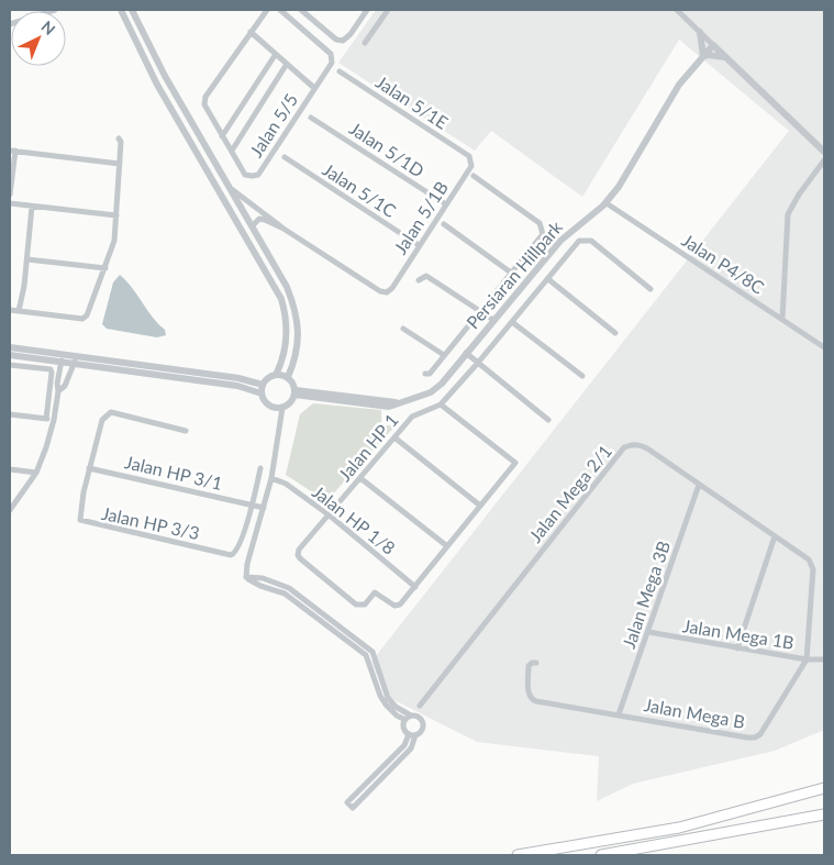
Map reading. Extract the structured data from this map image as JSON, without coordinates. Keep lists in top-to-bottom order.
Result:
{
  "streets": {
    "street": [
      "Jalan 5/1E",
      "Jalan 5/5",
      "Jalan 5/1D",
      "Jalan 5/1C",
      "Jalan 5/1B",
      "Jalan P4/8C",
      "Persiaran Hillpark",
      "Jalan HP 1",
      "Jalan HP 3/1",
      "Jalan Mega 2/1",
      "Jalan HP 1/8",
      "Jalan HP 3/3",
      "Jalan Mega 3B",
      "Jalan Mega 1B",
      "Jalan Mega B"
    ]
  },
  "crossings": [
    ["Jalan 5/1E", "Jalan 5/1B"],
    ["Jalan 5/1D", "Jalan 5/1B"],
    ["Jalan 5/1C", "Jalan 5/1B"],
    ["Jalan P4/8C", "Persiaran Hillpark"],
    ["Jalan HP 1", "Jalan HP 1/8"],
    ["Jalan HP 3/1", "Jalan HP 3/3"],
    ["Jalan Mega 2/1", "Jalan Mega 3B"],
    ["Jalan Mega 2/1", "Jalan Mega 1B"],
    ["Jalan Mega 2/1", "Jalan Mega B"],
    ["Jalan Mega 3B", "Jalan Mega 1B"],
    ["Jalan Mega 3B", "Jalan Mega B"],
    ["Jalan Mega 1B", "Jalan Mega B"]
  ],
  "north": "top right"
}
